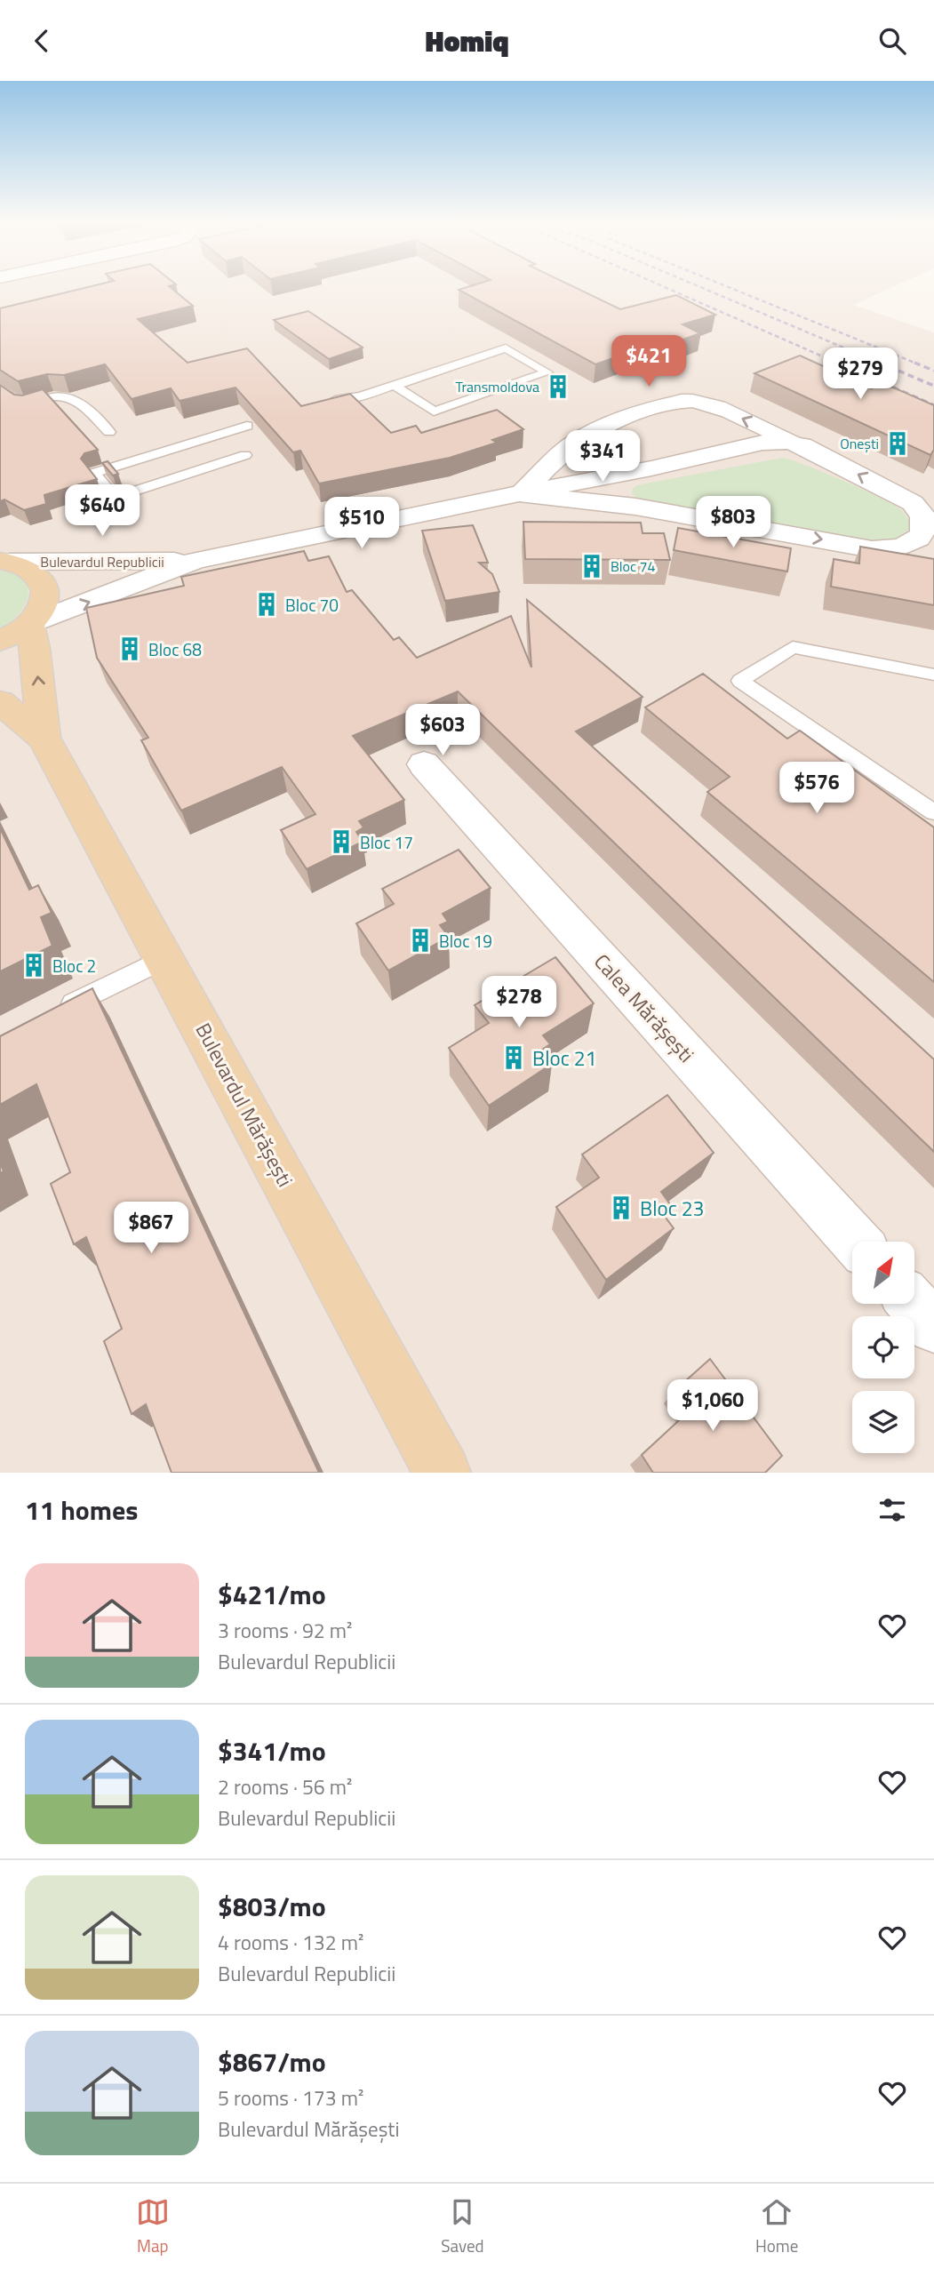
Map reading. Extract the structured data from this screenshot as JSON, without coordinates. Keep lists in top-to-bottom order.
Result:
{
  "streets": {
    "main road": ["Bulevardul Mărășești"],
    "street": ["Bulevardul Republicii", "Calea Mărășești"]
  },
  "crossings": [
    ["Bulevardul Republicii", "Bulevardul Mărășești"]
  ],
  "places": {
    "building": [
      "Transmoldova",
      "Onești",
      "Bloc 74",
      "Bloc 70",
      "Bloc 68",
      "Bloc 17",
      "Bloc 19",
      "Bloc 2",
      "Bloc 21",
      "Bloc 23"
    ]
  },
  "north": "top right",
  "page": {
    "header": "Homiq",
    "price": [
      "$421",
      "$279",
      "$341",
      "$640",
      "$803",
      "$510",
      "$603",
      "$576",
      "$278",
      "$867",
      "$1,060"
    ],
    "heading": "11 homes",
    "list": [
      {
        "name": "$421/mo",
        "note": "3 rooms · 92 m² · Bulevardul Republicii"
      },
      {
        "name": "$341/mo",
        "note": "2 rooms · 56 m² · Bulevardul Republicii"
      },
      {
        "name": "$803/mo",
        "note": "4 rooms · 132 m² · Bulevardul Republicii"
      },
      {
        "name": "$867/mo",
        "note": "5 rooms · 173 m² · Bulevardul Mărășești"
      }
    ],
    "tabs": ["Map", "Saved", "Home"]
  }
}
